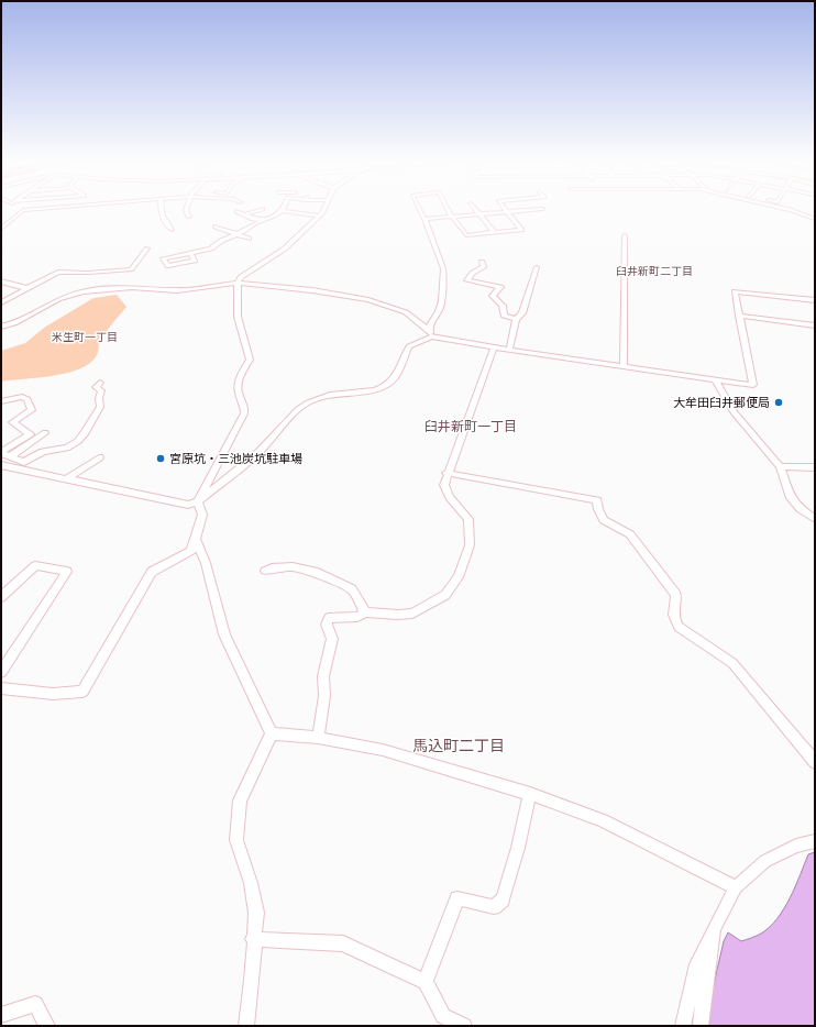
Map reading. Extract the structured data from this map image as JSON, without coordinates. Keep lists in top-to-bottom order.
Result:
{
  "districts": [
    "臼井新町二丁目",
    "米生町一丁目",
    "臼井新町一丁目",
    "馬込町二丁目"
  ],
  "places": ["大牟田臼井郵便局", "宮原坑・三池炭坑駐車場"]
}
